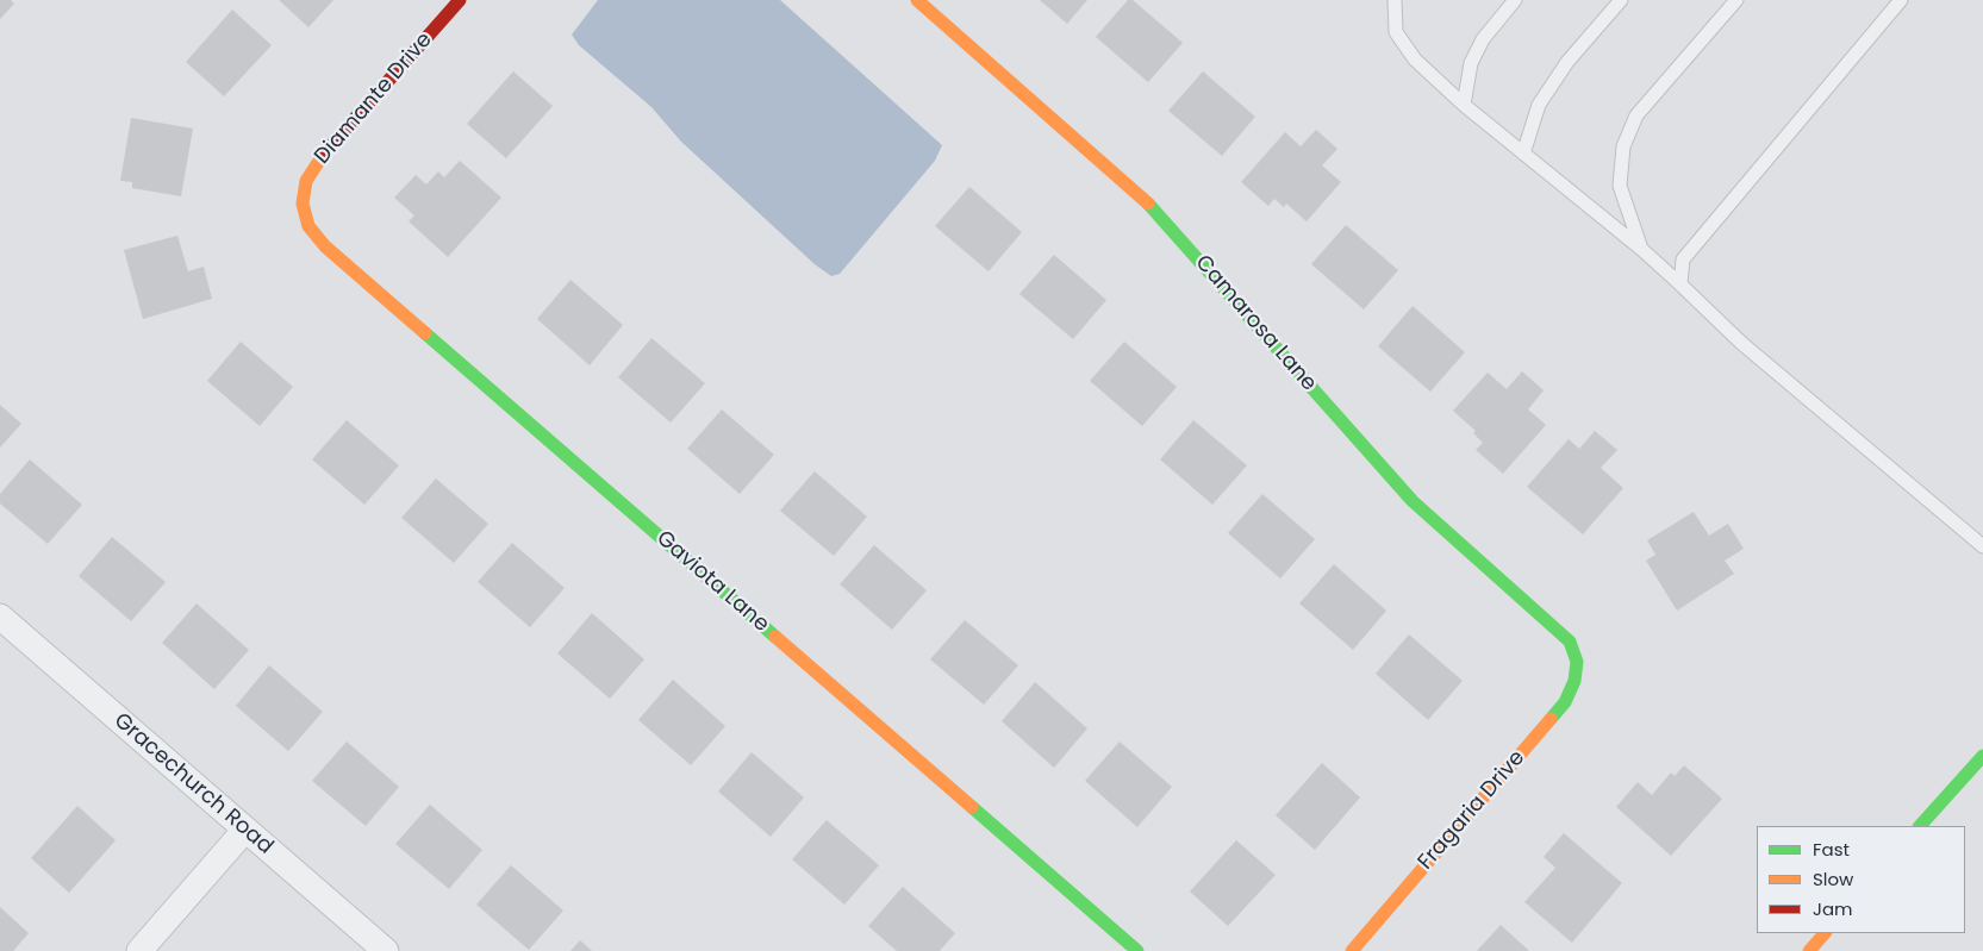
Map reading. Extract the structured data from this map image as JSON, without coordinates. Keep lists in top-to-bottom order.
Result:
{
  "streets": {
    "street": [
      "Diamante Drive",
      "Camarosa Lane",
      "Gaviota Lane",
      "Gracechurch Road",
      "Fragaria Drive"
    ]
  },
  "crossings": [
    ["Diamante Drive", "Gaviota Lane"],
    ["Camarosa Lane", "Fragaria Drive"]
  ],
  "legend": ["Fast", "Slow", "Jam"]
}
